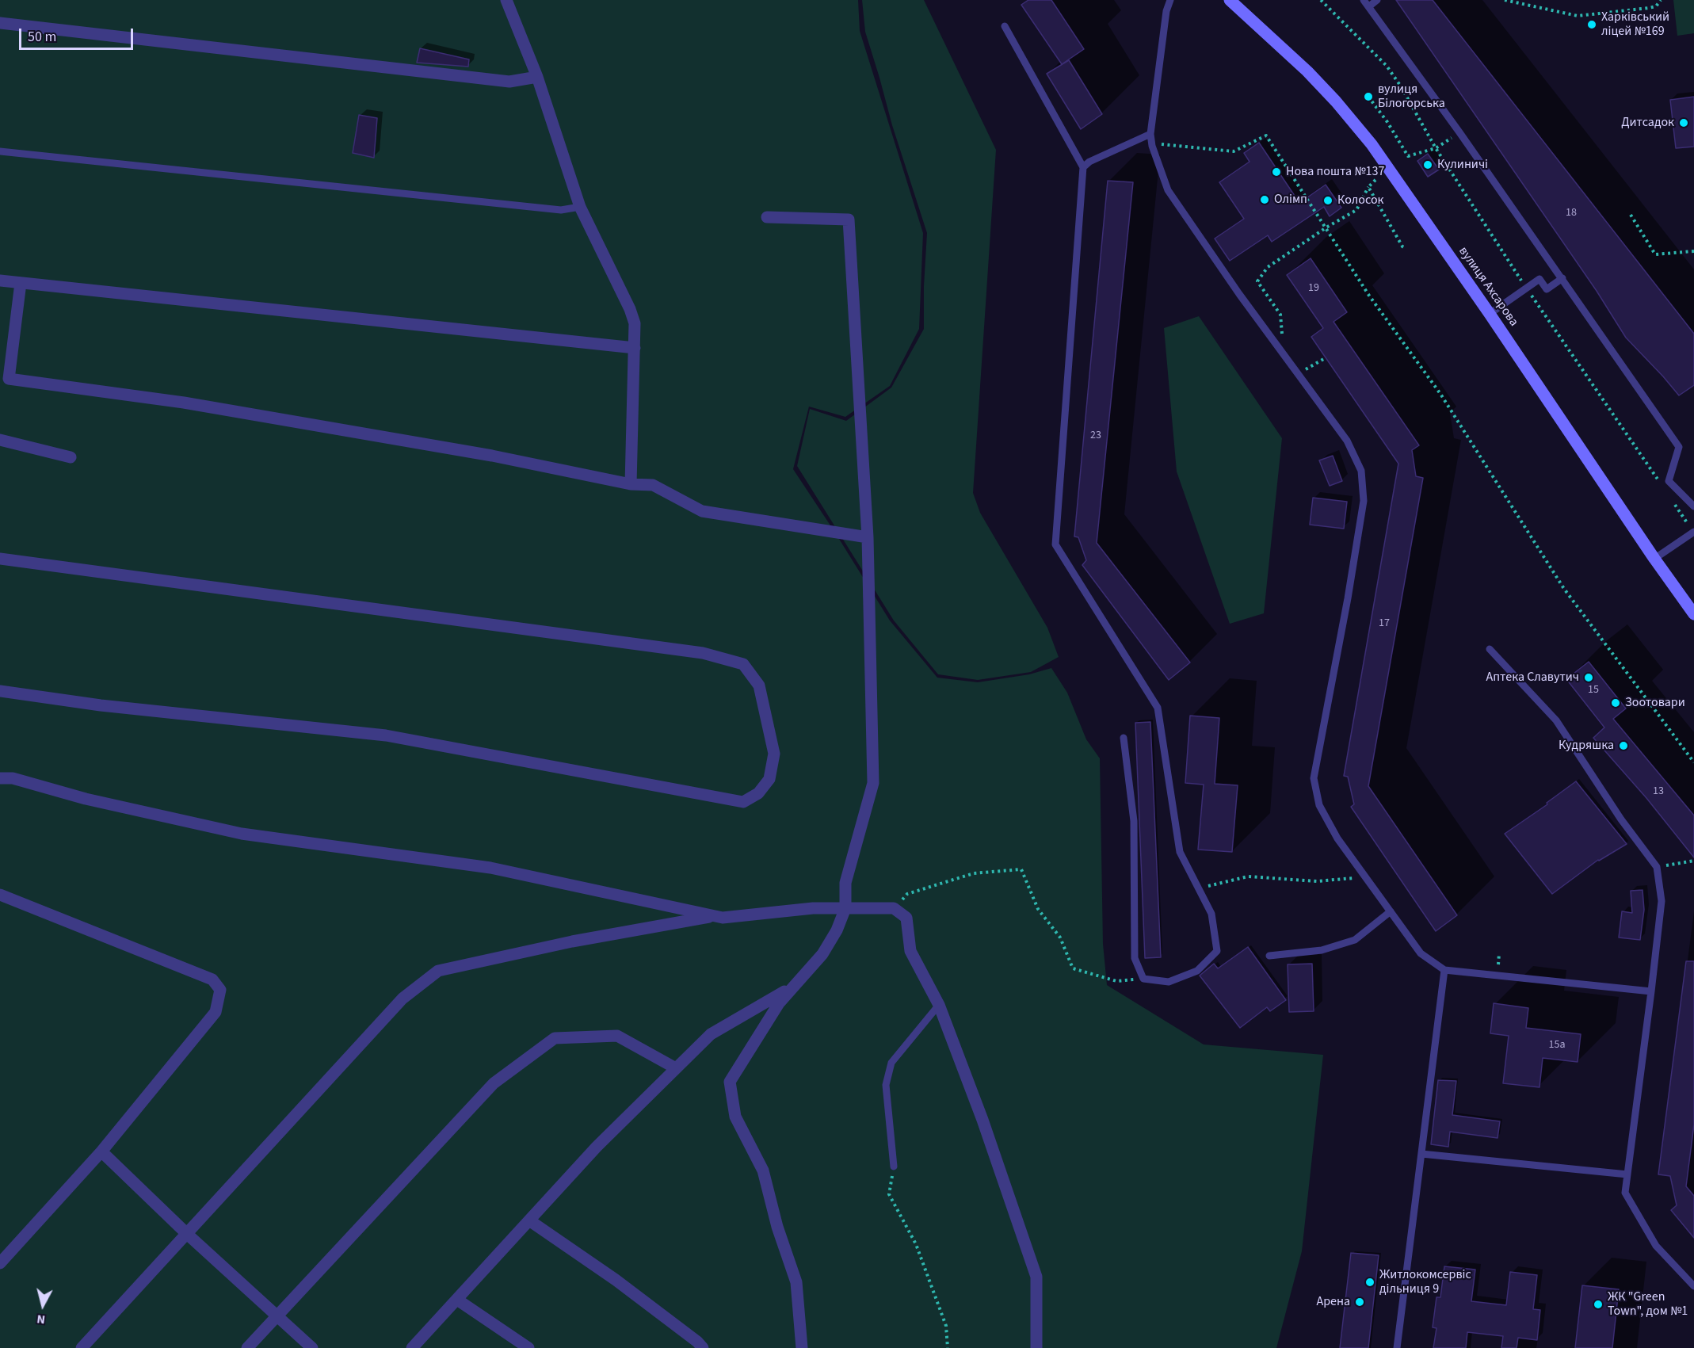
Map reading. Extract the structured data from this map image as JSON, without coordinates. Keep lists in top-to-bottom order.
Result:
{
  "streets": {
    "main road": ["вулиця Ахсарова"]
  },
  "places": [
    "Харківський ліцей №169",
    "вулиця Білогорська",
    "Дитсадок",
    "Кулиничі",
    "Нова пошта №137",
    "Олімп",
    "Колосок",
    "Аптека Славутич",
    "Зоотовари",
    "Кудряшка",
    "Житлокомсервіс дільниця 9",
    "Арена",
    "ЖК \"Green Town\", дом №1"
  ],
  "house_numbers": [
    "18",
    "19",
    "23",
    "17",
    "15",
    "13",
    "15а"
  ],
  "scale_bar": "50 m",
  "north": "bottom"
}
